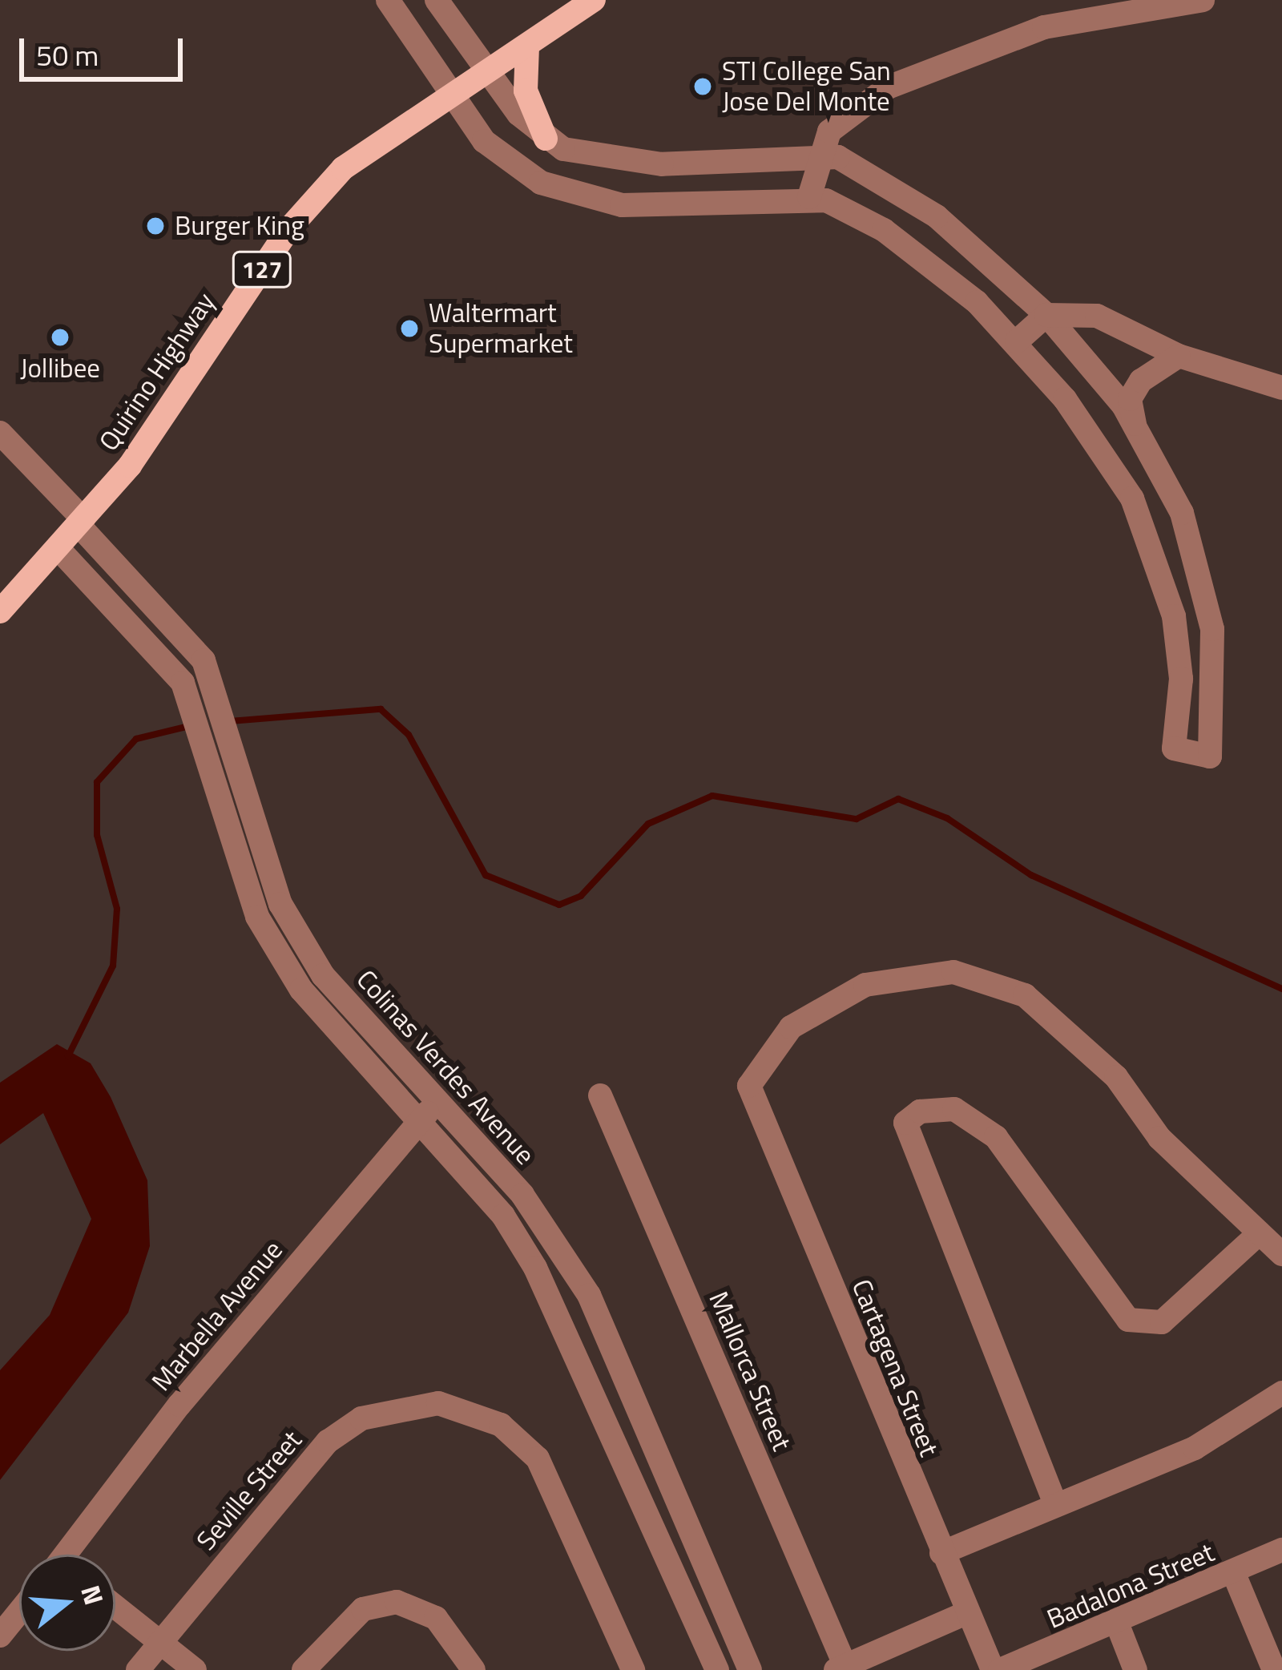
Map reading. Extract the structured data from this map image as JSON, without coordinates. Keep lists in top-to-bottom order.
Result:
{
  "streets": {
    "main road": ["127", "Quirino Highway"],
    "street": [
      "Colinas Verdes Avenue",
      "Marbella Avenue",
      "Cartagena Street",
      "Mallorca Street",
      "Seville Street",
      "Badalona Street"
    ]
  },
  "crossings": [
    ["Quirino Highway", "Colinas Verdes Avenue"],
    ["Colinas Verdes Avenue", "Marbella Avenue"]
  ],
  "places": [
    "STI College San Jose Del Monte",
    "Burger King",
    "Waltermart Supermarket",
    "Jollibee"
  ],
  "scale_bar": "50 m",
  "north": "right"
}
